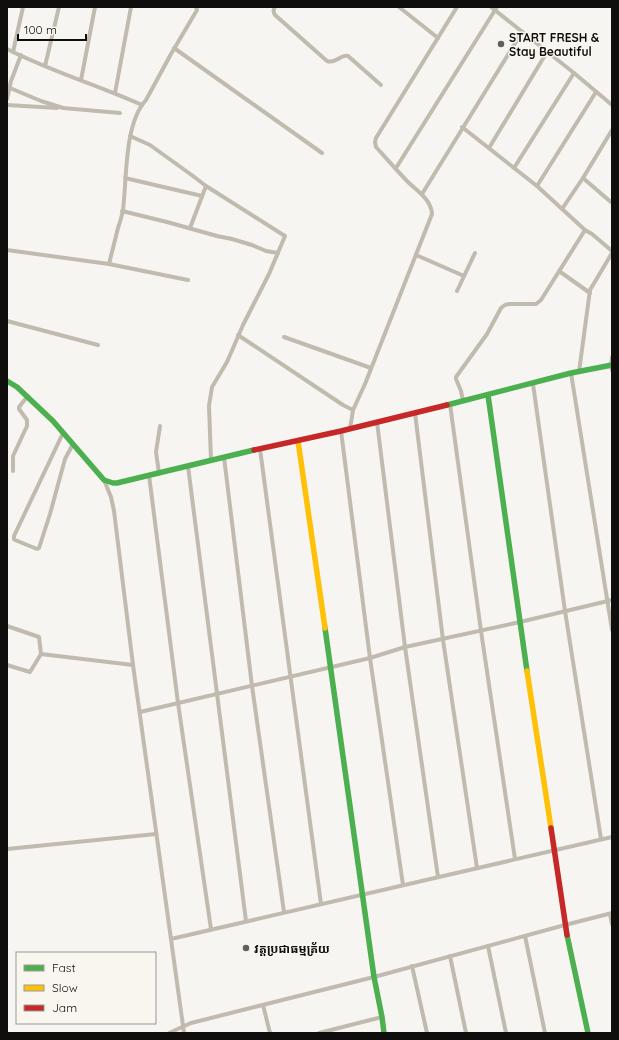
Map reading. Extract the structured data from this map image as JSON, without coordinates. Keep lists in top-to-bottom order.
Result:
{
  "places": ["START FRESH & Stay Beautiful", "វត្តប្រជាធម្មត្រ័យ"],
  "legend": ["Fast", "Slow", "Jam"],
  "scale_bar": "100 m"
}
